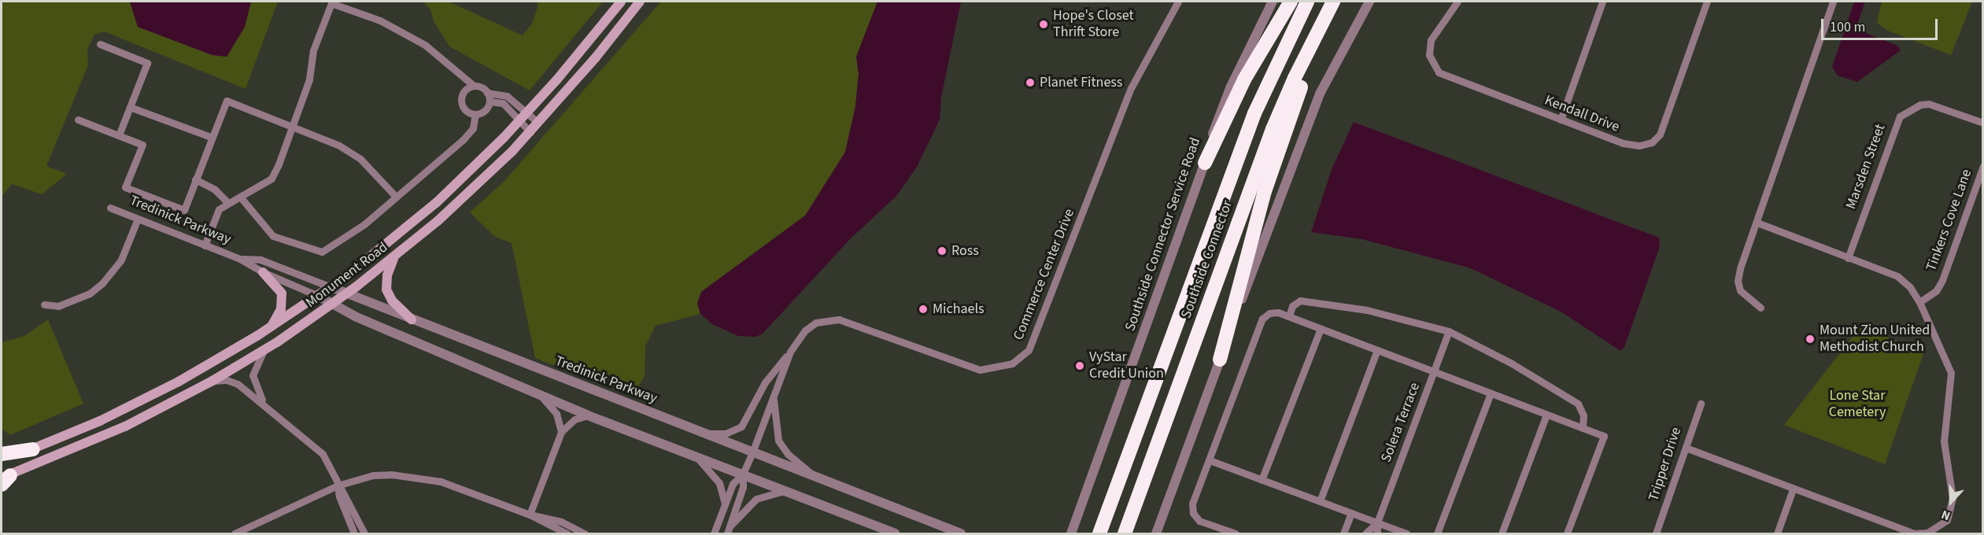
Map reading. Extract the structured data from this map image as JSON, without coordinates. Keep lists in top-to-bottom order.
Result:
{
  "streets": {
    "highway": ["Southside Connector"],
    "main road": ["Monument Road"],
    "street": [
      "Kendall Drive",
      "Marsden Street",
      "Tredinick Parkway",
      "Tinkers Cove Lane",
      "Southside Connector Service Road",
      "Commerce Center Drive",
      "Solera Terrace",
      "Tripper Drive"
    ]
  },
  "crossings": [
    ["Tredinick Parkway", "Commerce Center Drive"],
    ["Tredinick Parkway", "Monument Road"]
  ],
  "parks": ["Lone Star Cemetery"],
  "places": [
    "Hope's Closet Thrift Store",
    "Planet Fitness",
    "Ross",
    "Michaels",
    "Mount Zion United Methodist Church",
    "VyStar Credit Union"
  ],
  "scale_bar": "100 m",
  "north": "bottom"
}
